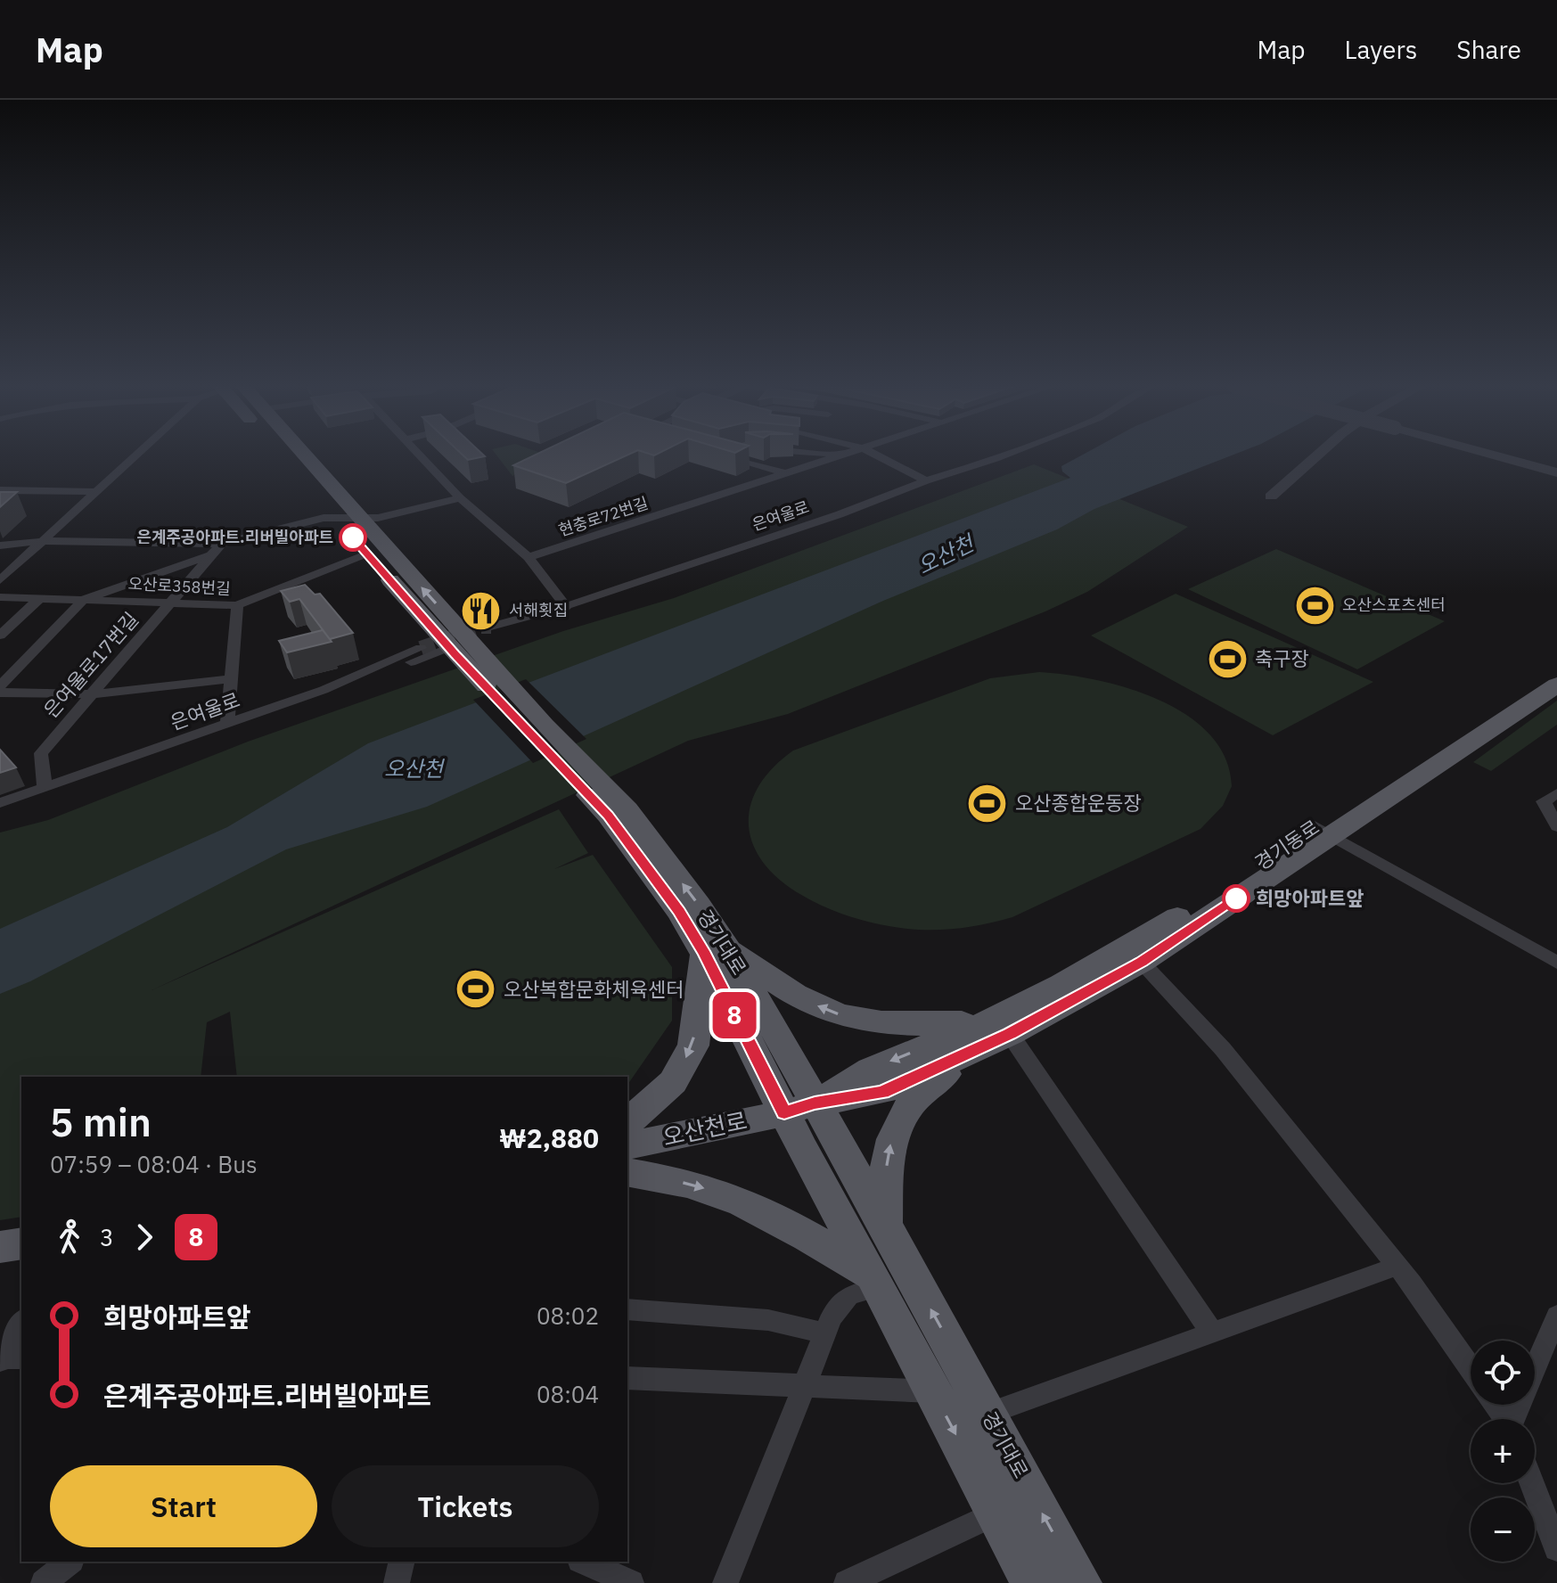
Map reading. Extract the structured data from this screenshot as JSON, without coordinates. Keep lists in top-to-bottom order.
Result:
{
  "streets": {
    "main road": ["경기동로", "경기대로", "오산천로"],
    "street": [
      "은여울로",
      "현충로72번길",
      "오산로358번길",
      "은여울로17번길"
    ]
  },
  "crossings": [
    ["은여울로", "오산로358번길"],
    ["은여울로", "은여울로17번길"],
    ["오산로358번길", "은여울로17번길"],
    ["경기동로", "경기대로"],
    ["경기동로", "오산천로"],
    ["경기대로", "오산천로"]
  ],
  "water": ["오산천"],
  "places": {
    "other": ["은계주공아파트.리버빌아파트", "희망아파트앞"],
    "sports": [
      "오산스포츠센터",
      "축구장",
      "오산종합운동장",
      "오산복합문화체육센터"
    ],
    "restaurant": ["서해횟집"]
  },
  "lines": ["bus line 8"],
  "page": {
    "header": "Map",
    "nav": ["Map", "Layers", "Share"],
    "on_map": "8",
    "heading": ["5 min", "07:59 – 08:04 · Bus", "₩2,880"],
    "legs": ["3", "8"],
    "list": [
      {
        "name": "희망아파트앞",
        "value": "08:02"
      },
      {
        "name": "은계주공아파트.리버빌아파트",
        "value": "08:04"
      }
    ],
    "map_buttons": ["+", "−"],
    "buttons": ["Start", "Tickets"]
  }
}
